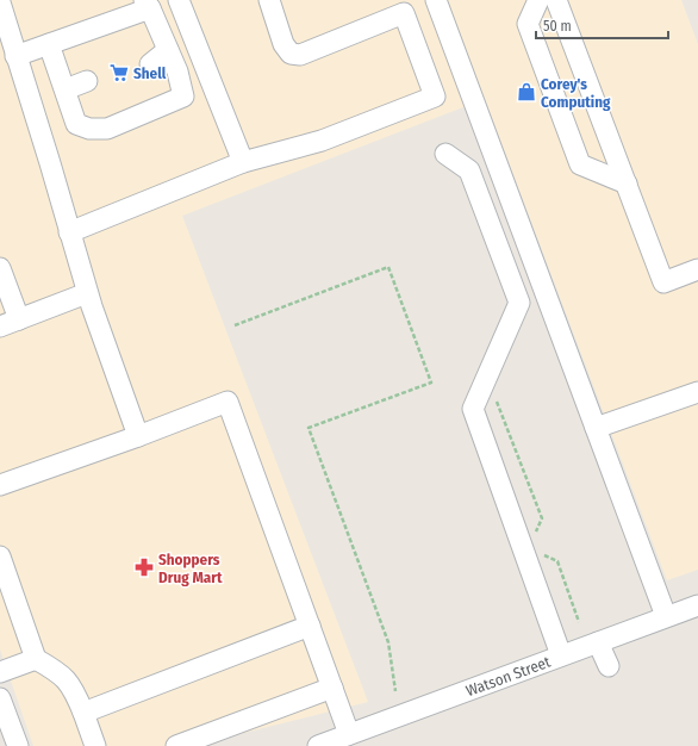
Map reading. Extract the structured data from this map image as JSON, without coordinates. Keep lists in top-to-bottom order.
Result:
{
  "streets": {
    "street": ["Watson Street"]
  },
  "places": {
    "supermarket": ["Shell"],
    "shop": ["Corey's Computing"],
    "pharmacy": ["Shoppers Drug Mart"]
  },
  "scale_bar": "50 m"
}
